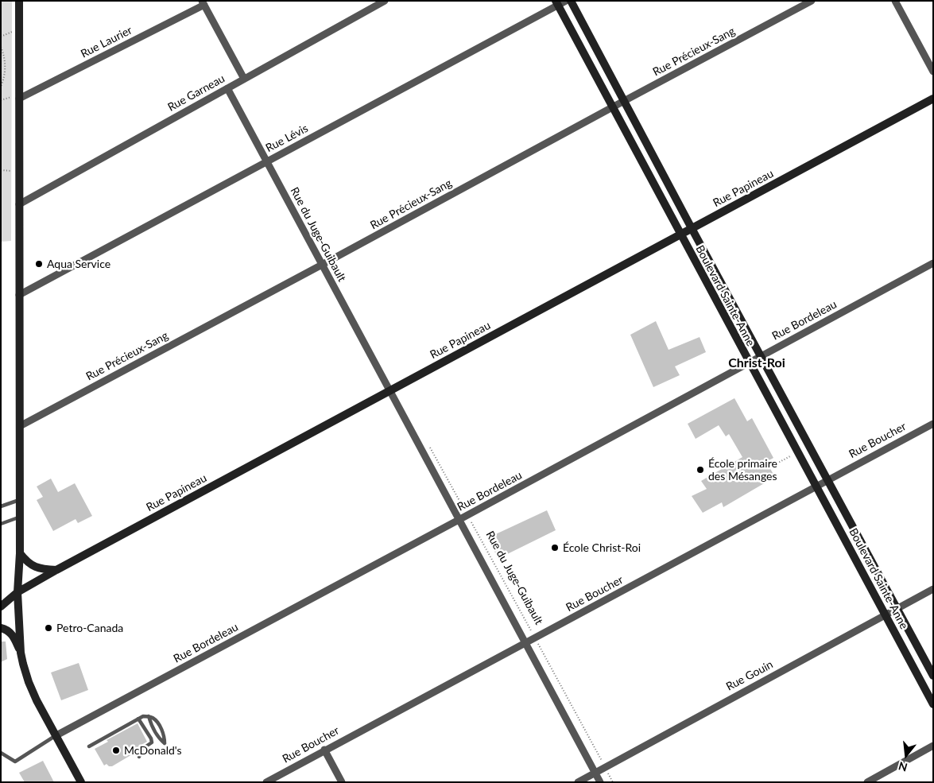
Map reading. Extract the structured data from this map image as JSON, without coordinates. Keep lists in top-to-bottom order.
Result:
{
  "streets": {
    "street": [
      "Rue Laurier",
      "Rue Précieux-Sang",
      "Rue Garneau",
      "Rue Lévis",
      "Rue Papineau",
      "Rue du Juge-Guibault",
      "Boulevard Sainte-Anne",
      "Rue Bordeleau",
      "Rue Boucher",
      "Rue Gouin"
    ]
  },
  "crossings": [
    ["Rue Précieux-Sang", "Rue du Juge-Guibault"],
    ["Rue Précieux-Sang", "Boulevard Sainte-Anne"],
    ["Rue Garneau", "Rue du Juge-Guibault"],
    ["Rue Lévis", "Rue du Juge-Guibault"],
    ["Rue Lévis", "Boulevard Sainte-Anne"],
    ["Rue Papineau", "Rue du Juge-Guibault"],
    ["Rue Papineau", "Boulevard Sainte-Anne"],
    ["Rue du Juge-Guibault", "Rue Bordeleau"],
    ["Rue du Juge-Guibault", "Rue Boucher"],
    ["Rue du Juge-Guibault", "Rue Gouin"],
    ["Boulevard Sainte-Anne", "Rue Bordeleau"],
    ["Boulevard Sainte-Anne", "Rue Boucher"],
    ["Boulevard Sainte-Anne", "Rue Gouin"]
  ],
  "districts": ["Christ-Roi"],
  "places": [
    "Aqua Service",
    "École primaire des Mésanges",
    "École Christ-Roi",
    "Petro-Canada",
    "McDonald's"
  ],
  "north": "bottom"
}
